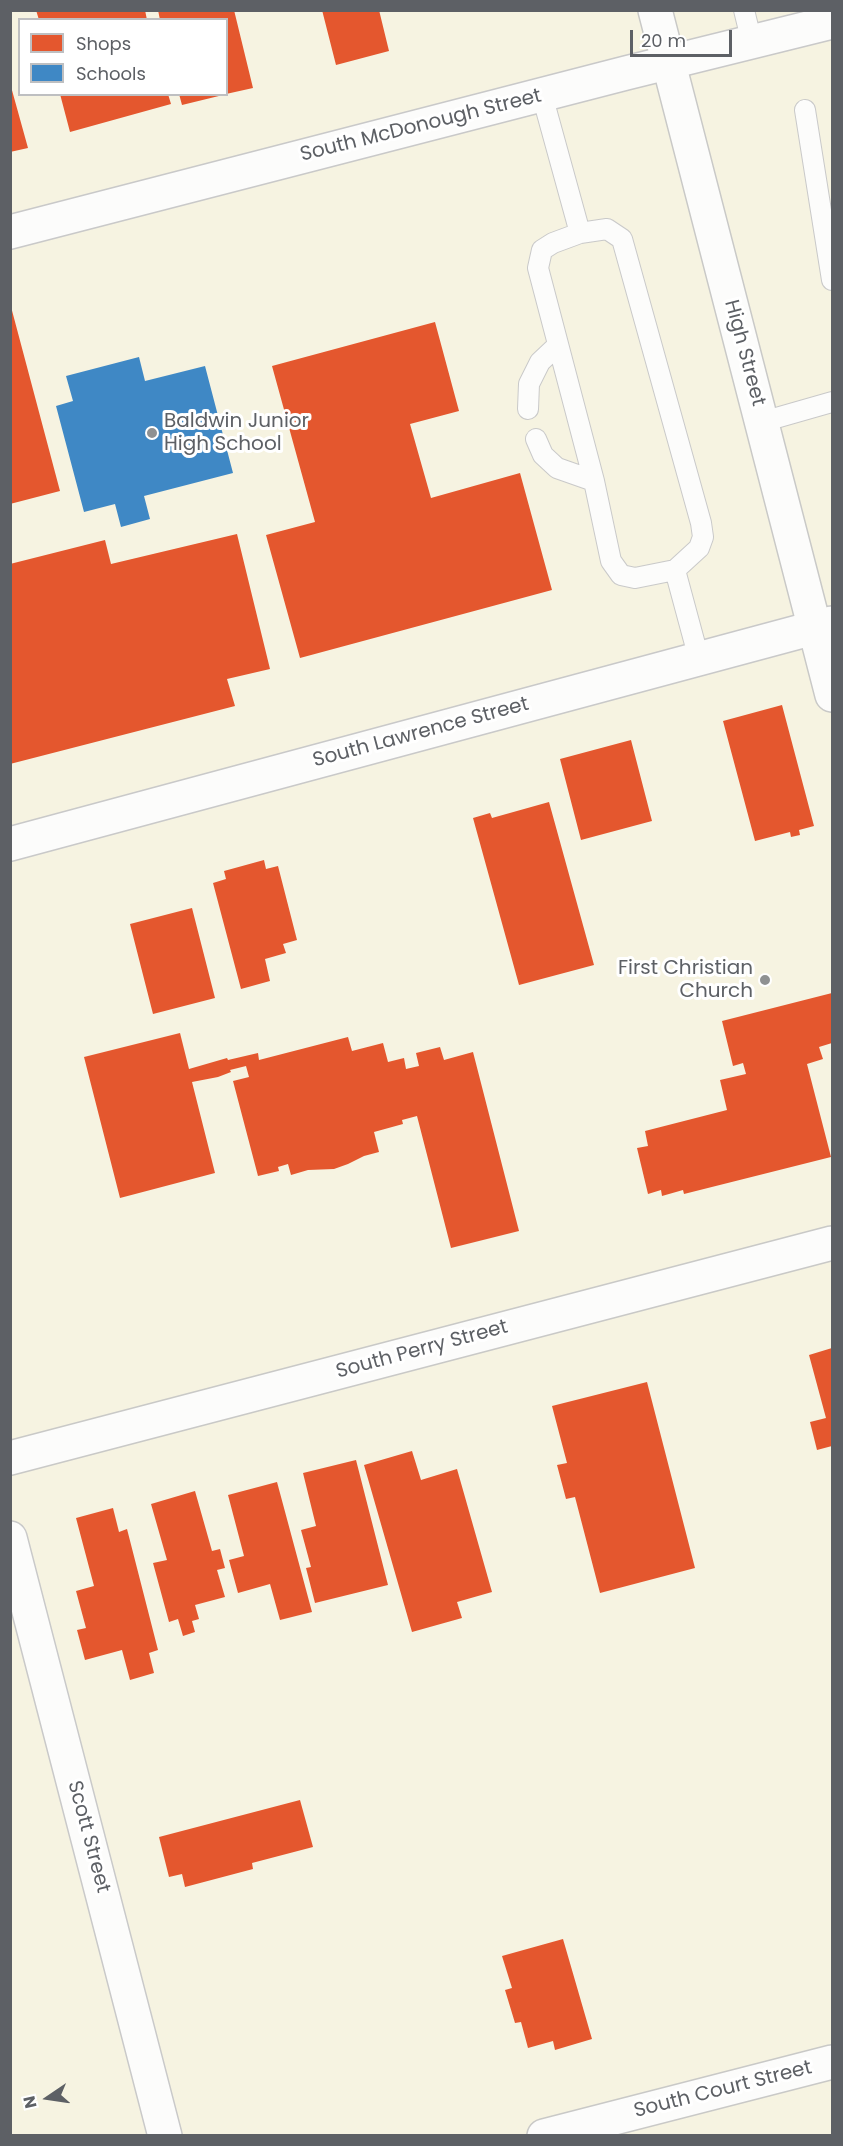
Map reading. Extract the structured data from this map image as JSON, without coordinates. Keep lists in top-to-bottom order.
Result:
{
  "streets": {
    "street": [
      "South McDonough Street",
      "High Street",
      "South Lawrence Street",
      "South Perry Street",
      "Scott Street",
      "South Court Street"
    ]
  },
  "crossings": [
    ["South McDonough Street", "High Street"],
    ["High Street", "South Lawrence Street"]
  ],
  "places": ["Baldwin Junior High School", "First Christian Church"],
  "legend": ["Shops", "Schools"],
  "scale_bar": "20 m",
  "north": "left"
}
